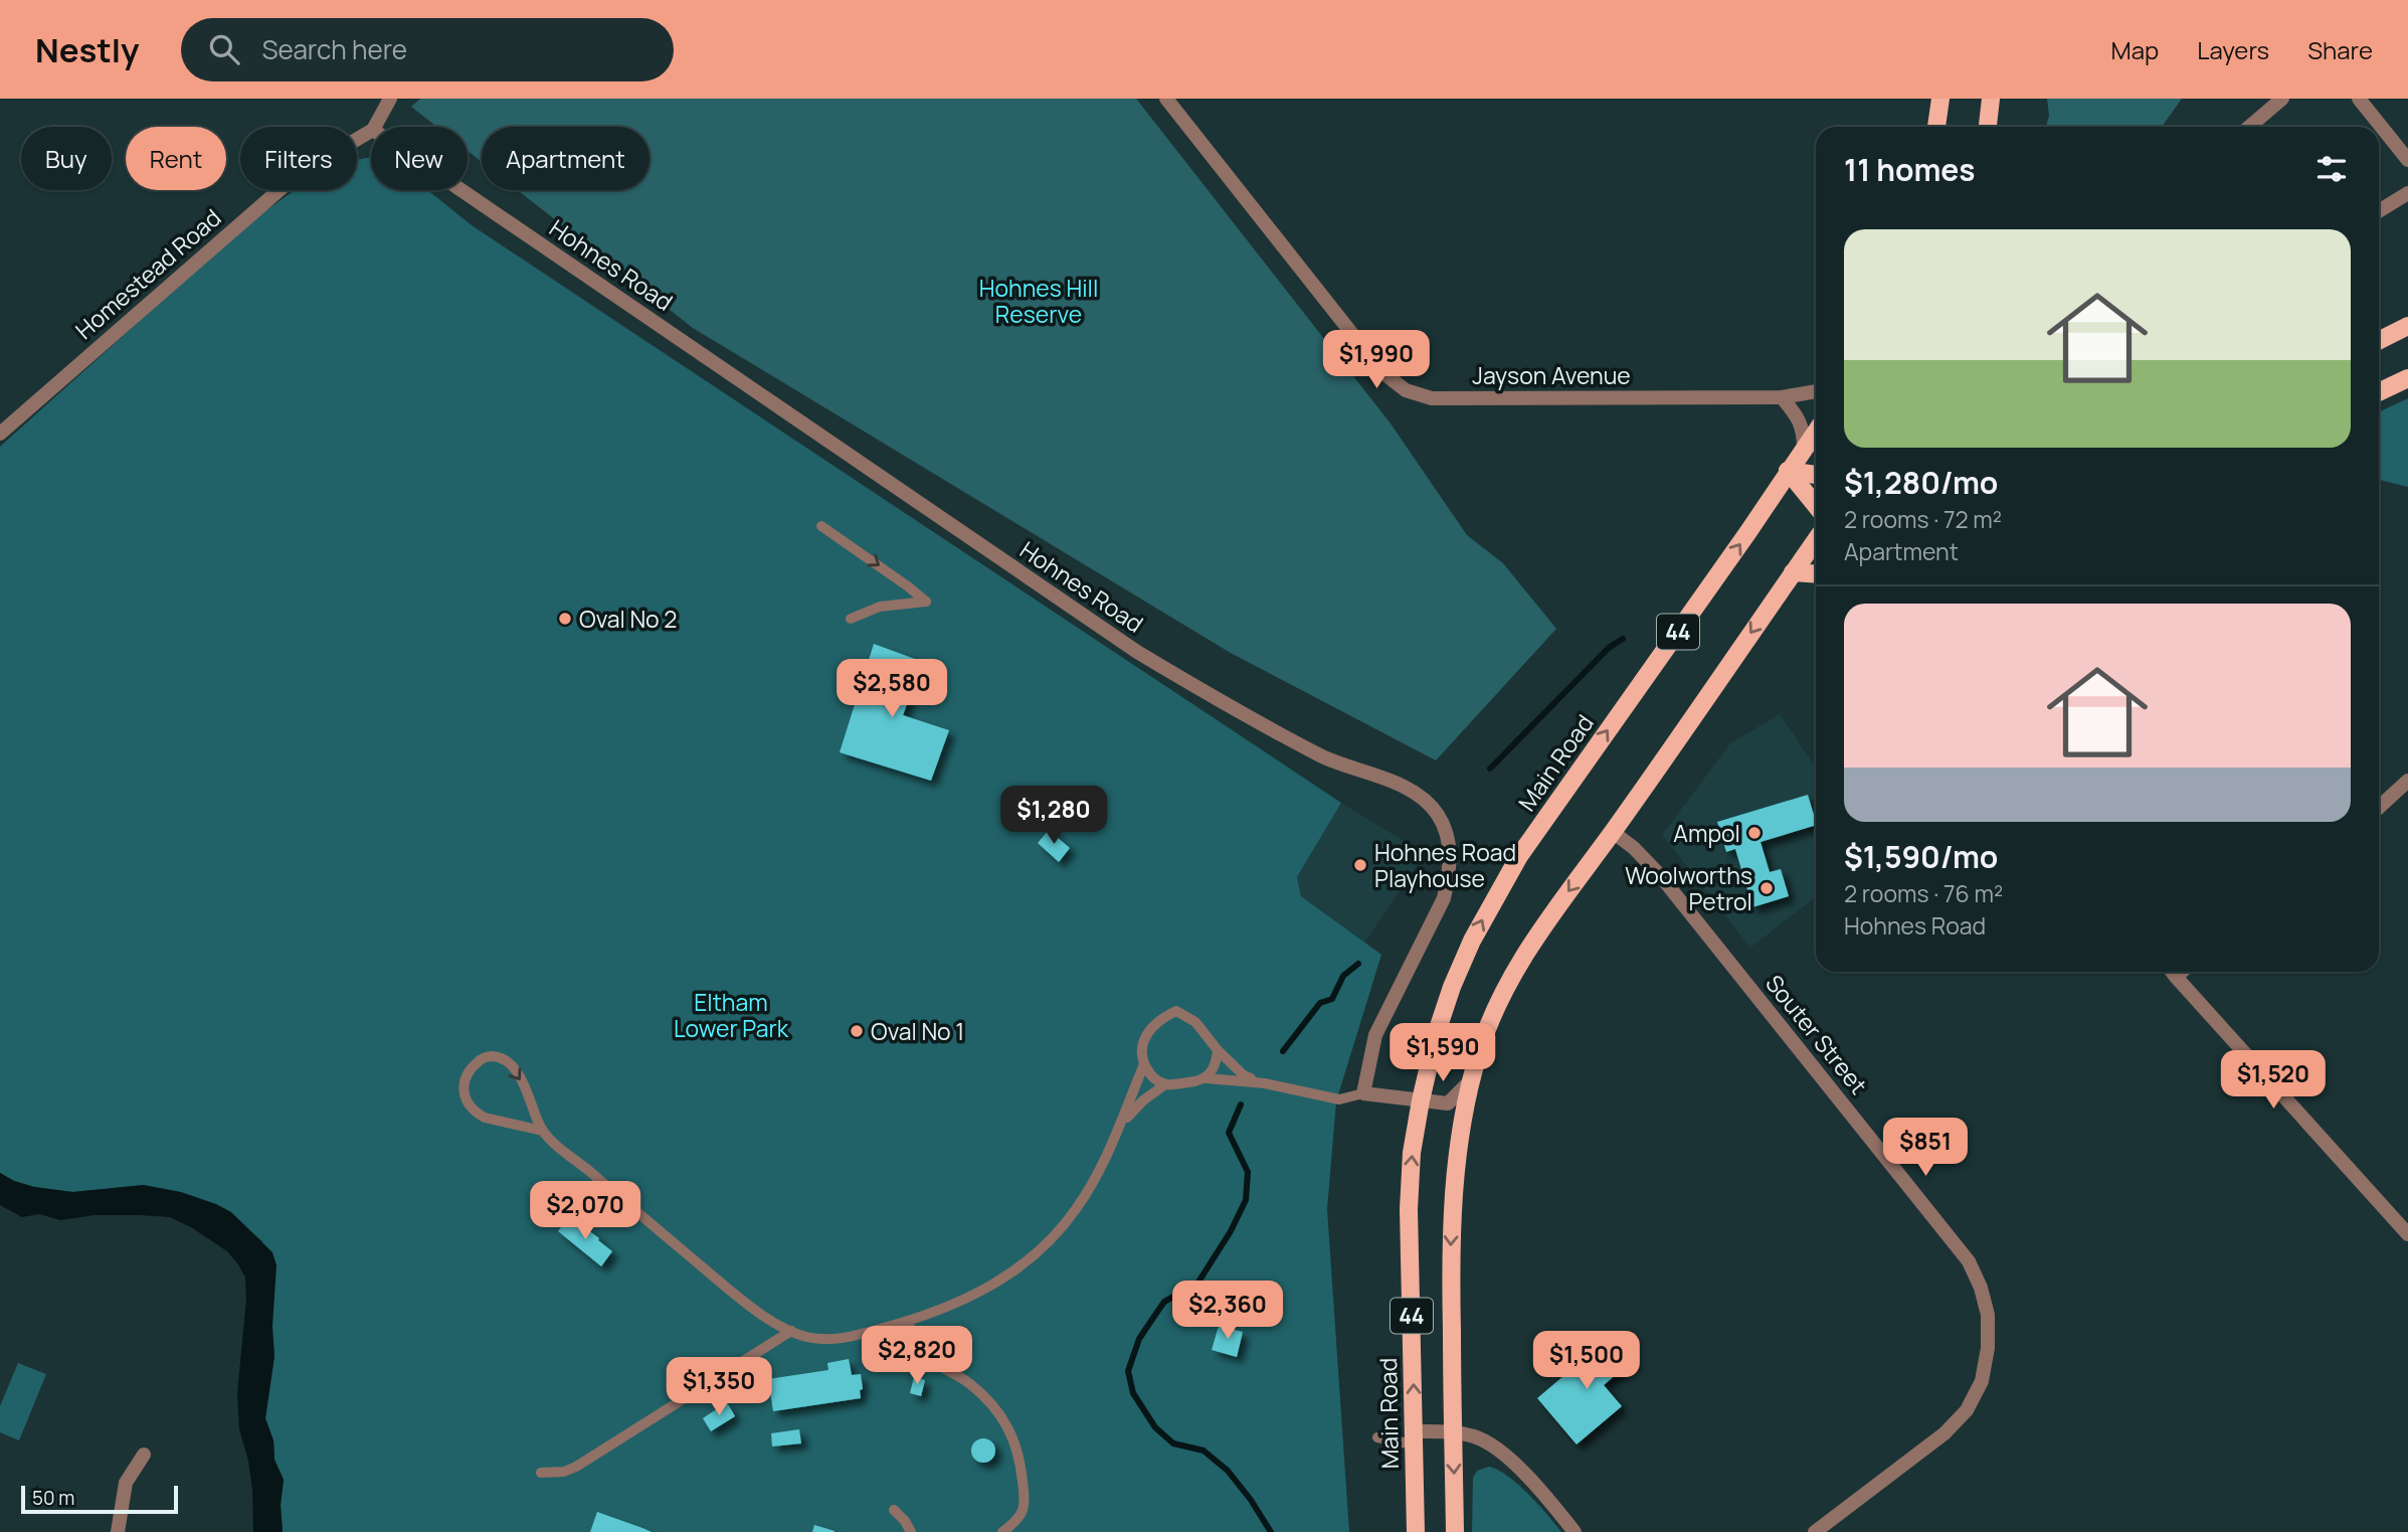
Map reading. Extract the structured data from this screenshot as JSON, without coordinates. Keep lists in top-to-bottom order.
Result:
{
  "streets": {
    "main road": ["44", "Main Road"],
    "street": [
      "Hohnes Road",
      "Homestead Road",
      "Jayson Avenue",
      "Souter Street"
    ]
  },
  "crossings": [
    ["44", "Souter Street"]
  ],
  "parks": ["Hohnes Hill Reserve", "Eltham Lower Park"],
  "places": [
    "Oval No 2",
    "Ampol",
    "Hohnes Road Playhouse",
    "Woolworths Petrol",
    "Oval No 1"
  ],
  "scale_bar": "50 m",
  "page": {
    "header": "Nestly",
    "search": "Search here",
    "nav": ["Map", "Layers", "Share"],
    "chip": [
      "Buy",
      "Rent",
      "Filters",
      "New",
      "Apartment"
    ],
    "heading": "11 homes",
    "list": [
      {
        "name": "$1,280/mo",
        "note": "2 rooms · 72 m² · Apartment"
      },
      {
        "name": "$1,590/mo",
        "note": "2 rooms · 76 m² · Hohnes Road"
      }
    ],
    "price": [
      "$1,990",
      "$2,580",
      "$1,280",
      "$1,590",
      "$1,520",
      "$851",
      "$2,070",
      "$2,360",
      "$2,820",
      "$1,500",
      "$1,350"
    ],
    "scale": "50 m"
  }
}
